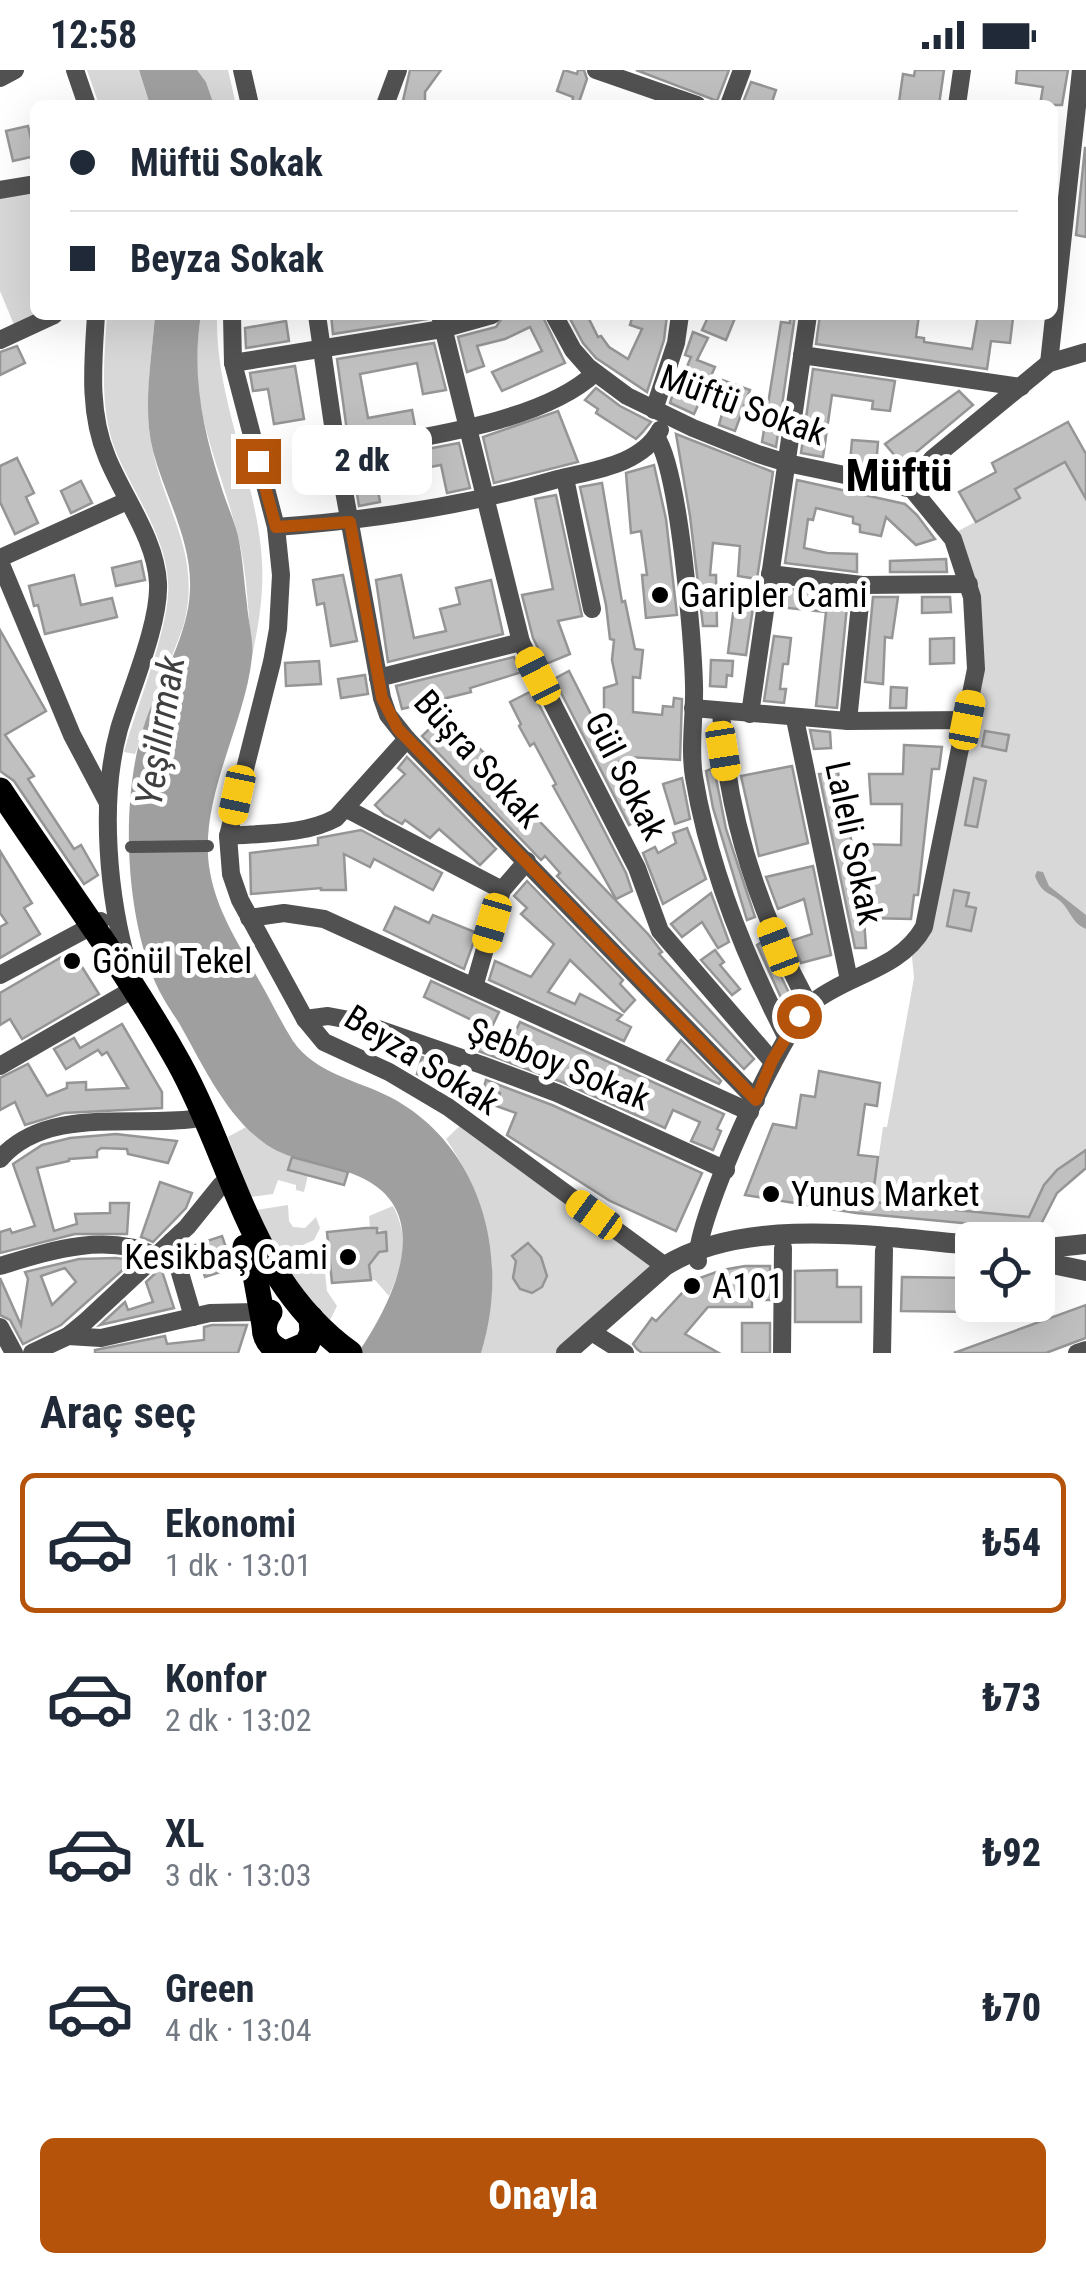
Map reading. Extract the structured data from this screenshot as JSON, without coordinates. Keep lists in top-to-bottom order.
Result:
{
  "streets": {
    "street": [
      "Müftü Sokak",
      "Büşra Sokak",
      "Gül Sokak",
      "Laleli Sokak",
      "Beyza Sokak",
      "Şebboy Sokak"
    ]
  },
  "crossings": [
    ["Beyza Sokak", "Şebboy Sokak"]
  ],
  "districts": ["Müftü"],
  "water": ["Yeşilırmak"],
  "places": [
    "Garipler Cami",
    "Gönül Tekel",
    "Yunus Market",
    "Kesikbaş Cami",
    "A101"
  ],
  "page": {
    "status": "12:58",
    "banner": ["Müftü Sokak", "Beyza Sokak"],
    "bubble": "2 dk",
    "heading": "Araç seç",
    "list": [
      {
        "name": "Ekonomi",
        "note": "1 dk · 13:01",
        "value": "₺54"
      },
      {
        "name": "Konfor",
        "note": "2 dk · 13:02",
        "value": "₺73"
      },
      {
        "name": "XL",
        "note": "3 dk · 13:03",
        "value": "₺92"
      },
      {
        "name": "Green",
        "note": "4 dk · 13:04",
        "value": "₺70"
      }
    ],
    "buttons": "Onayla"
  }
}
